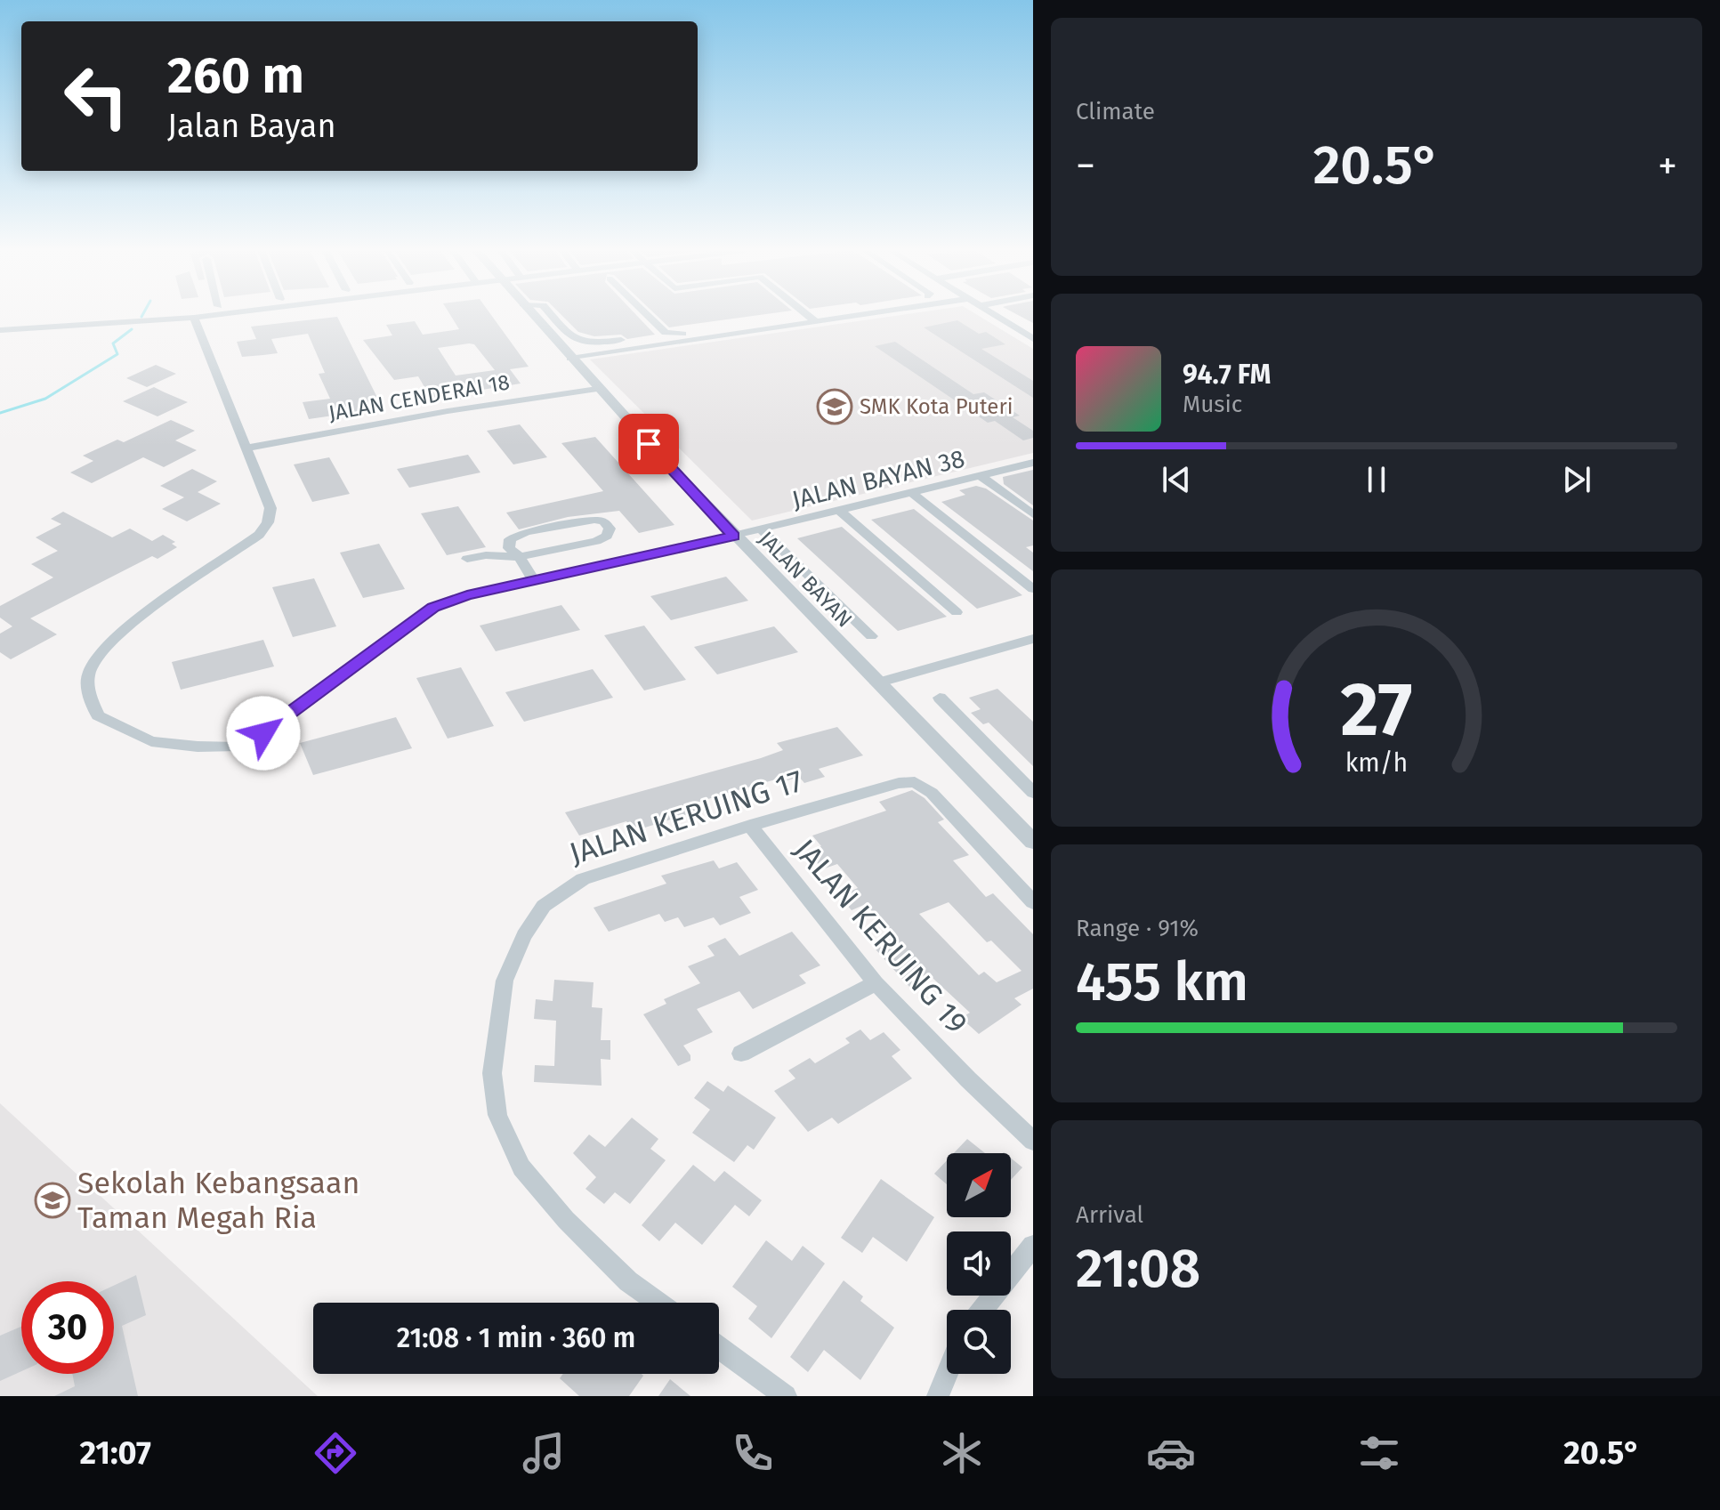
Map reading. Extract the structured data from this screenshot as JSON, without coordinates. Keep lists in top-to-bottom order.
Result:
{
  "streets": {
    "street": [
      "JALAN CENDERAI 18",
      "JALAN BAYAN 38",
      "JALAN BAYAN",
      "JALAN KERUING 17",
      "JALAN KERUING 19"
    ]
  },
  "crossings": [
    ["JALAN CENDERAI 18", "JALAN BAYAN 38"],
    ["JALAN CENDERAI 18", "JALAN BAYAN"],
    ["JALAN BAYAN 38", "JALAN BAYAN"],
    ["JALAN KERUING 17", "JALAN KERUING 19"]
  ],
  "places": {
    "school or university": ["SMK Kota Puteri", "Sekolah Kebangsaan Taman Megah Ria"]
  },
  "north": "top right",
  "page": {
    "tile": [
      "Climate",
      ["Range · 91%", "455 km"],
      ["Arrival", "21:08"]
    ],
    "turn": ["260 m", "Jalan Bayan"],
    "heat": ["−", "20.5°", "+"],
    "song": ["94.7 FM", "Music"],
    "limit": "30",
    "trip": "21:08 · 1 min · 360 m",
    "tabs": ["21:07", "20.5°"],
    "gauge": ["27", "km/h"]
  }
}
